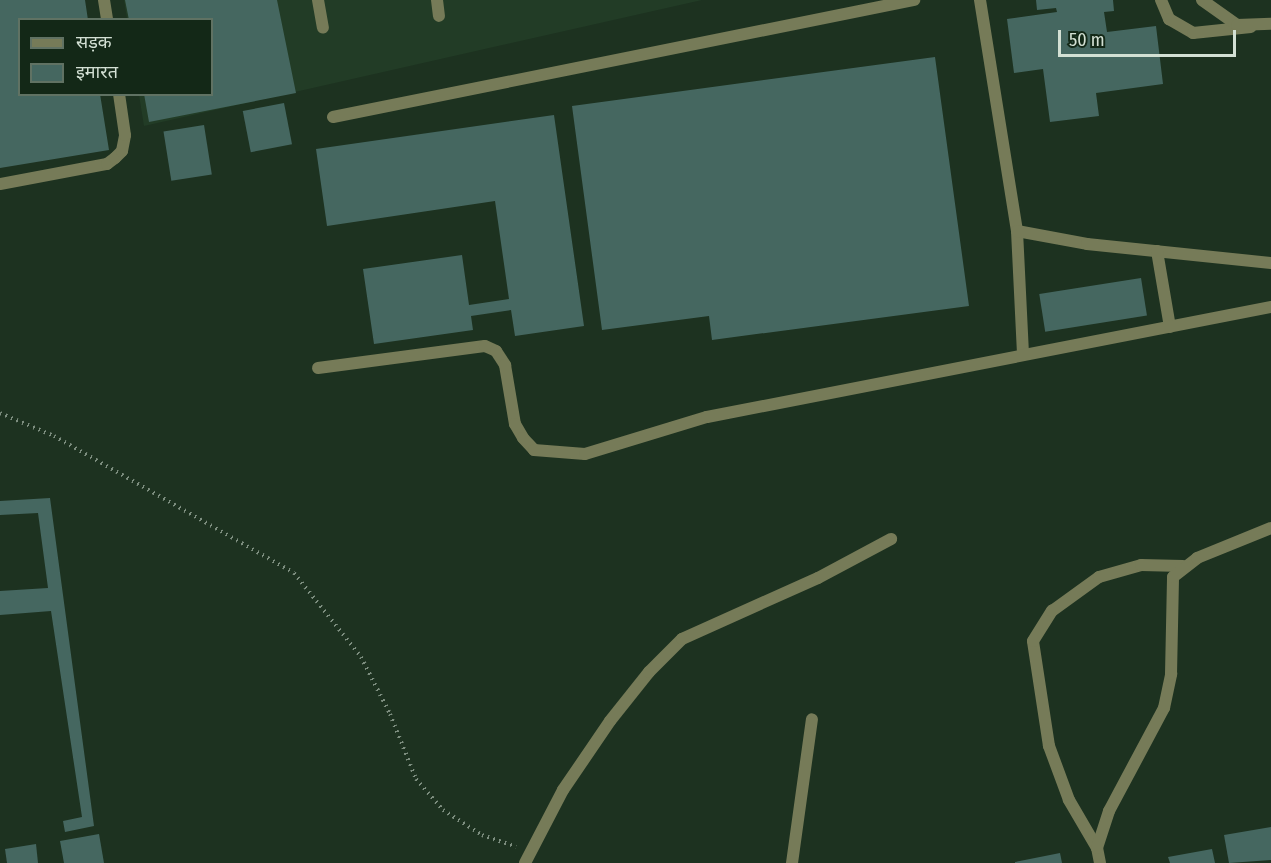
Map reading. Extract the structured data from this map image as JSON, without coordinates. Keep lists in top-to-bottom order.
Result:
{
  "legend": ["सड़क", "इमारत"],
  "scale_bar": "50 m"
}
